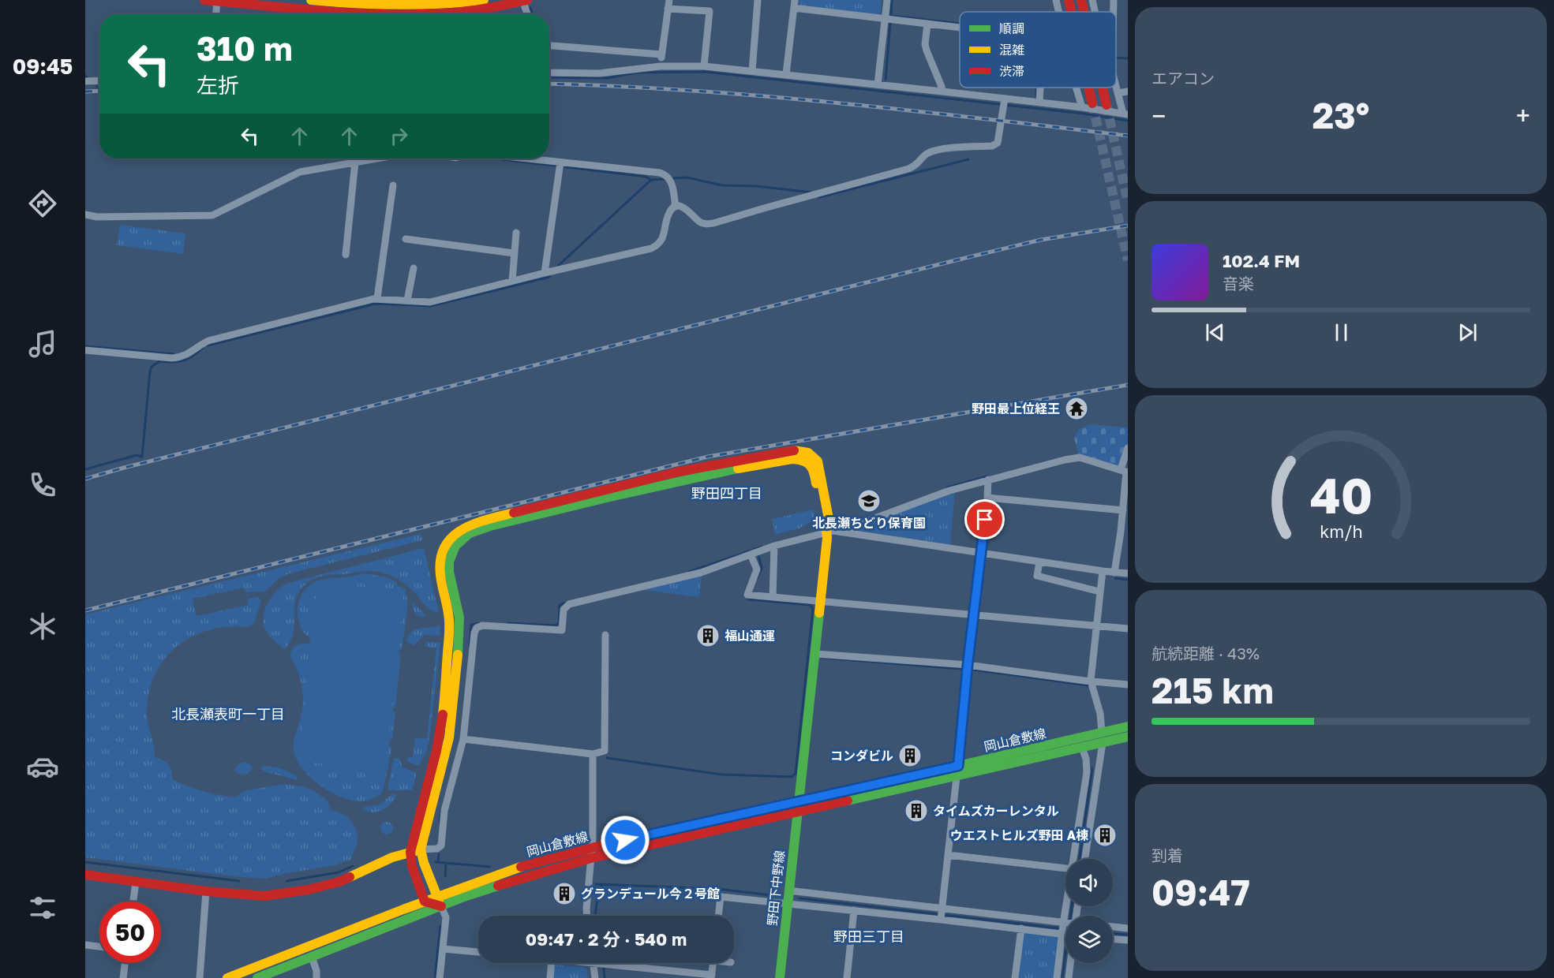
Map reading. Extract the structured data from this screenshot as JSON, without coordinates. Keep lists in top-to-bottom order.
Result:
{
  "streets": {
    "street": ["岡山倉敷線", "野田下中野線"]
  },
  "crossings": [
    ["岡山倉敷線", "野田下中野線"]
  ],
  "districts": ["野田四丁目", "北長瀬表町一丁目", "野田三丁目"],
  "places": {
    "temple": ["野田最上位経王"],
    "school or university": ["北長瀬ちどり保育園"],
    "building": [
      "福山通運",
      "コンダビル",
      "タイムズカーレンタル",
      "ウエストヒルズ野田 A棟",
      "グランデュール今２号館"
    ]
  },
  "legend": ["順調", "混雑", "渋滞"],
  "page": {
    "tabs": "09:45",
    "tile": [
      "エアコン",
      ["航続距離 · 43%", "215 km"],
      ["到着", "09:47"]
    ],
    "turn": ["310 m", "左折"],
    "heat": ["−", "23°", "+"],
    "song": ["102.4 FM", "音楽"],
    "limit": "50",
    "trip": "09:47 · 2 分 · 540 m",
    "gauge": ["40", "km/h"]
  }
}
